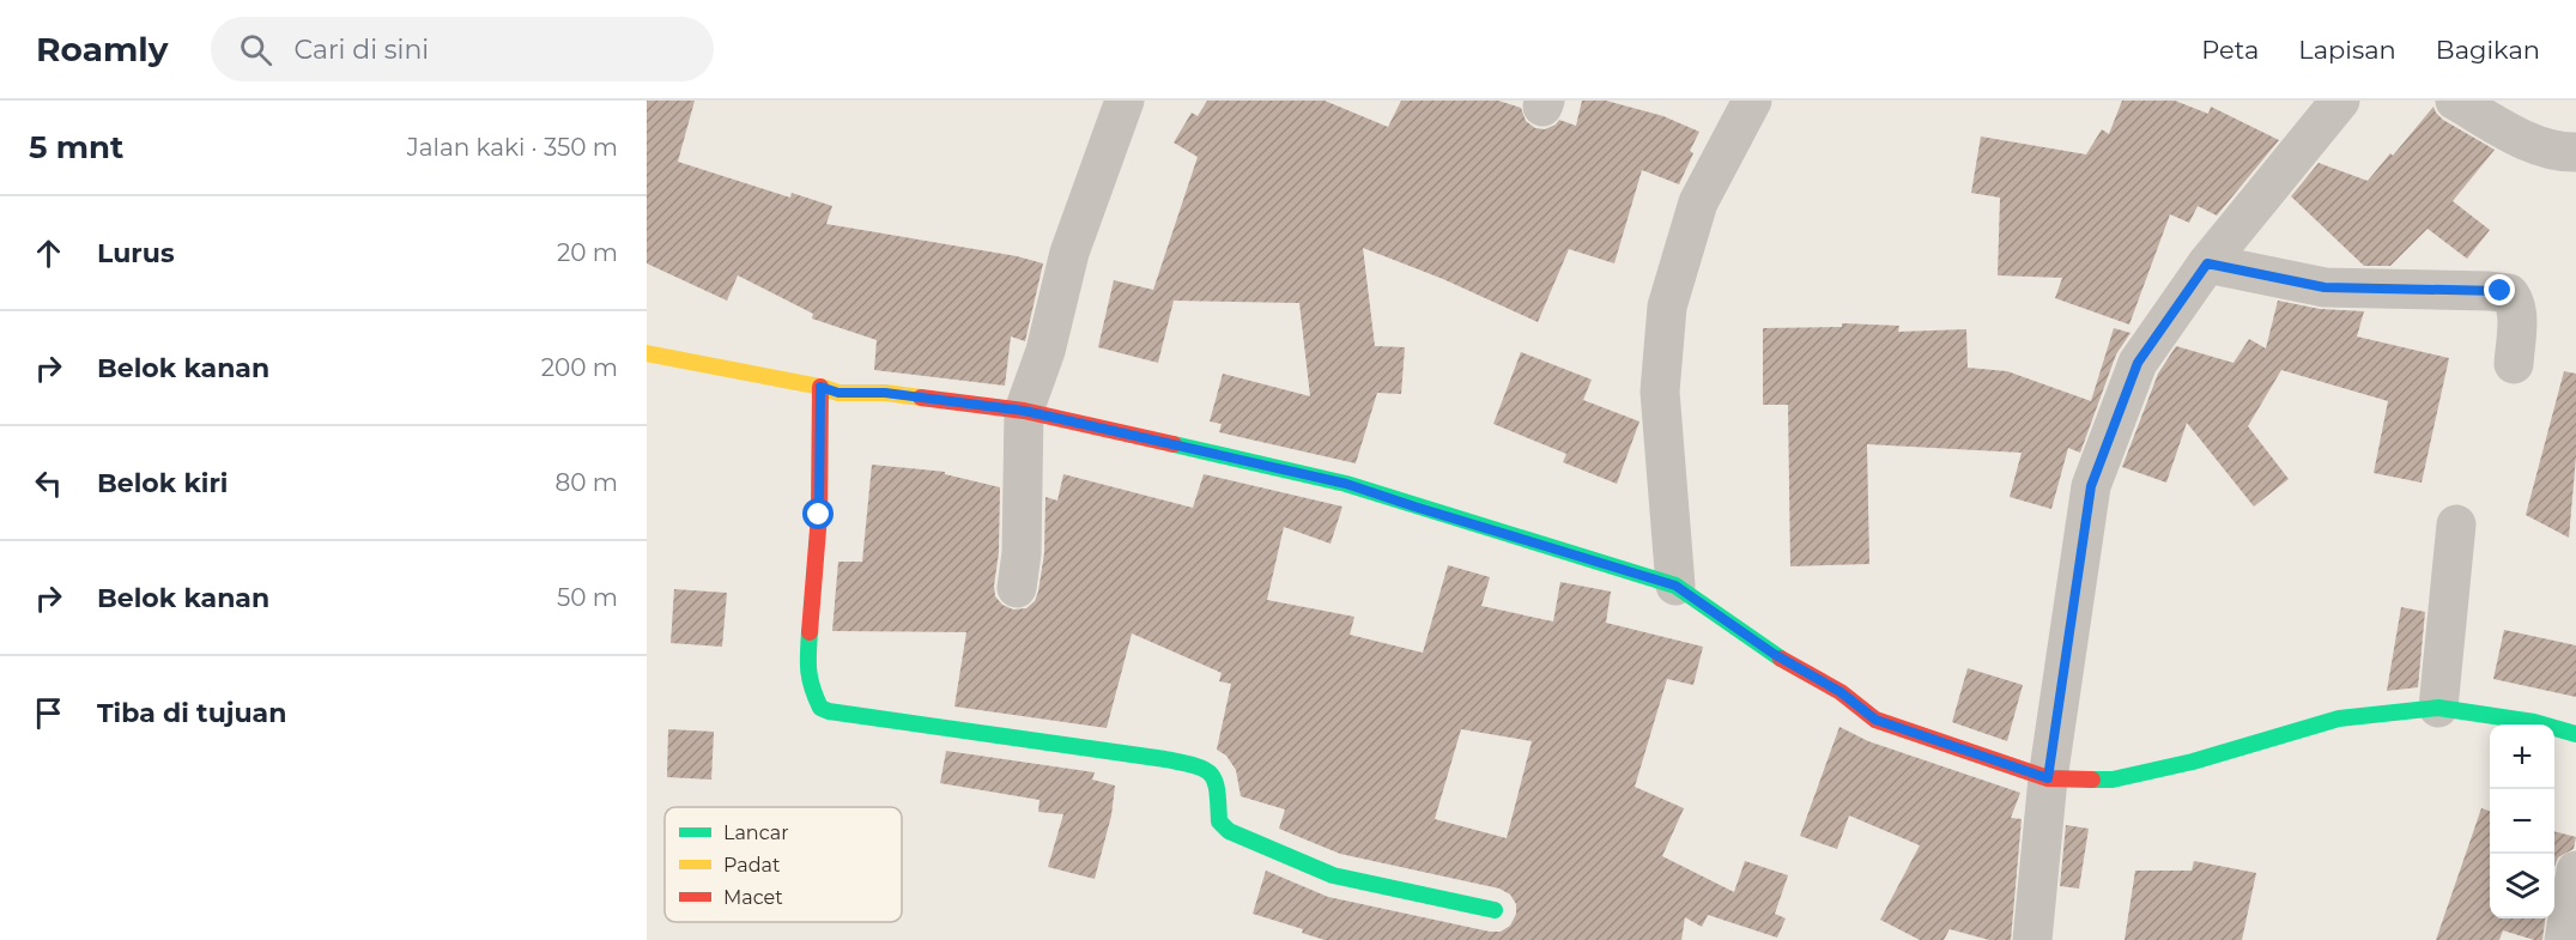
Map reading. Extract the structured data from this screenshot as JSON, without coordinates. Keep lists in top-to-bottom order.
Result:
{
  "legend": ["Lancar", "Padat", "Macet"],
  "page": {
    "header": "Roamly",
    "search": "Cari di sini",
    "nav": ["Peta", "Lapisan", "Bagikan"],
    "heading": ["5 mnt", "Jalan kaki · 350 m"],
    "list": [
      ["Lurus", "20 m"],
      ["Belok kanan", "200 m"],
      ["Belok kiri", "80 m"],
      ["Belok kanan", "50 m"],
      "Tiba di tujuan"
    ],
    "map_buttons": ["+", "−"]
  }
}
